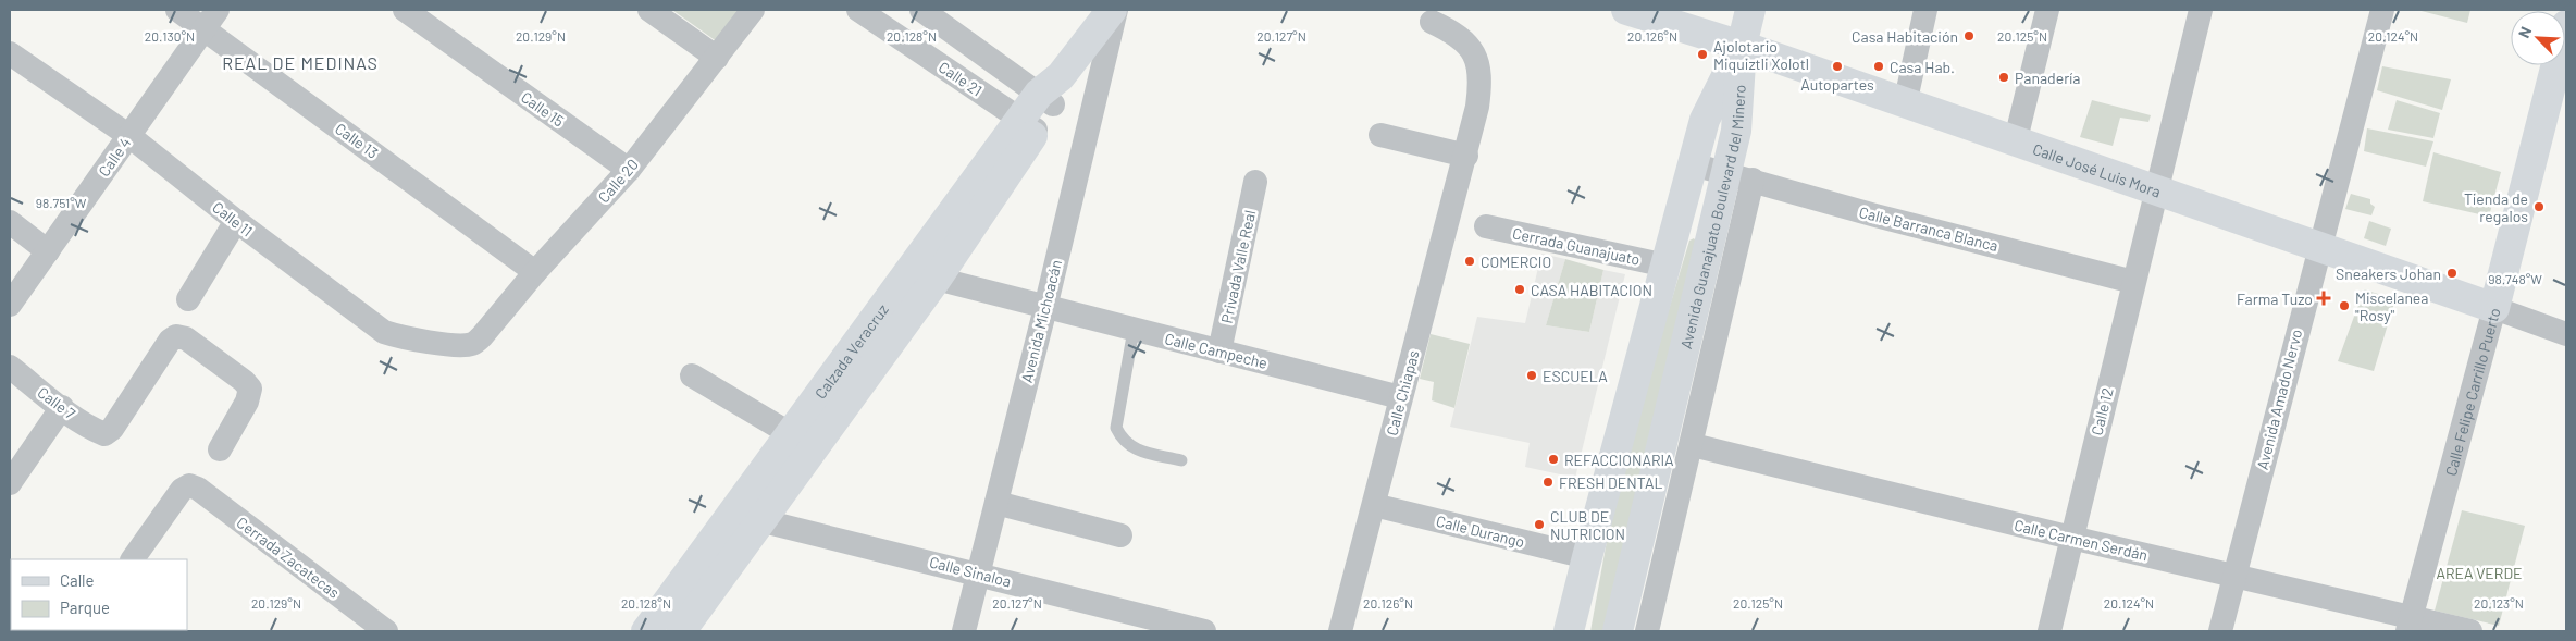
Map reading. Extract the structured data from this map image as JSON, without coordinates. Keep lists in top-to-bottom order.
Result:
{
  "streets": {
    "main road": [
      "Calle José Luis Mora",
      "Avenida Guanajuato Boulevard del Minero",
      "Calzada Veracruz",
      "Calle Felipe Carrillo Puerto"
    ],
    "street": [
      "Calle 21",
      "Calle 15",
      "Calle 13",
      "Calle 4",
      "Calle 20",
      "Calle 11",
      "Calle Barranca Blanca",
      "Cerrada Guanajuato",
      "Privada Valle Real",
      "Avenida Michoacán",
      "Calle Campeche",
      "Calle Chiapas",
      "Avenida Amado Nervo",
      "Calle 7",
      "Calle 12",
      "Calle Durango",
      "Calle Carmen Serdán",
      "Cerrada Zacatecas",
      "Calle Sinaloa"
    ]
  },
  "crossings": [
    ["Calle 21", "Calzada Veracruz"],
    ["Calle 15", "Calle 20"],
    ["Calle 13", "Calle 4"],
    ["Calle 13", "Calle 20"],
    ["Calle 4", "Calle 11"],
    ["Calle José Luis Mora", "Avenida Guanajuato Boulevard del Minero"],
    ["Calle José Luis Mora", "Calle Felipe Carrillo Puerto"],
    ["Calle José Luis Mora", "Avenida Amado Nervo"],
    ["Calle José Luis Mora", "Calle 12"],
    ["Calle 20", "Calle 11"],
    ["Avenida Guanajuato Boulevard del Minero", "Calle Barranca Blanca"],
    ["Avenida Guanajuato Boulevard del Minero", "Cerrada Guanajuato"],
    ["Avenida Guanajuato Boulevard del Minero", "Calle Durango"],
    ["Calle Barranca Blanca", "Calle 12"],
    ["Privada Valle Real", "Calle Campeche"],
    ["Avenida Michoacán", "Calle Campeche"],
    ["Avenida Michoacán", "Calle Sinaloa"],
    ["Calle Campeche", "Calzada Veracruz"],
    ["Calle Campeche", "Calle Chiapas"],
    ["Calzada Veracruz", "Calle Sinaloa"],
    ["Calle Felipe Carrillo Puerto", "Calle Carmen Serdán"],
    ["Calle Chiapas", "Calle Durango"],
    ["Avenida Amado Nervo", "Calle Carmen Serdán"],
    ["Calle 12", "Calle Carmen Serdán"]
  ],
  "districts": ["REAL DE MEDINAS"],
  "parks": ["AREA VERDE"],
  "places": {
    "other": [
      "Casa Habitación",
      "Ajolotario Miquiztli Xolotl",
      "Autopartes",
      "Casa Hab.",
      "Panadería",
      "Tienda de regalos",
      "COMERCIO",
      "Sneakers Johan",
      "CASA HABITACION",
      "Miscelanea \"Rosy\"",
      "ESCUELA",
      "REFACCIONARIA",
      "FRESH DENTAL",
      "CLUB DE NUTRICION"
    ],
    "health": ["Farma Tuzo"]
  },
  "legend": ["Calle", "Parque"],
  "north": "top left",
  "coordinates": [
    "20.130°N",
    "20.129°N",
    "20.128°N",
    "20.127°N",
    "20.126°N",
    "20.124°N",
    "20.125°N",
    "98.751°W",
    "98.748°W",
    "20.123°N"
  ]
}
